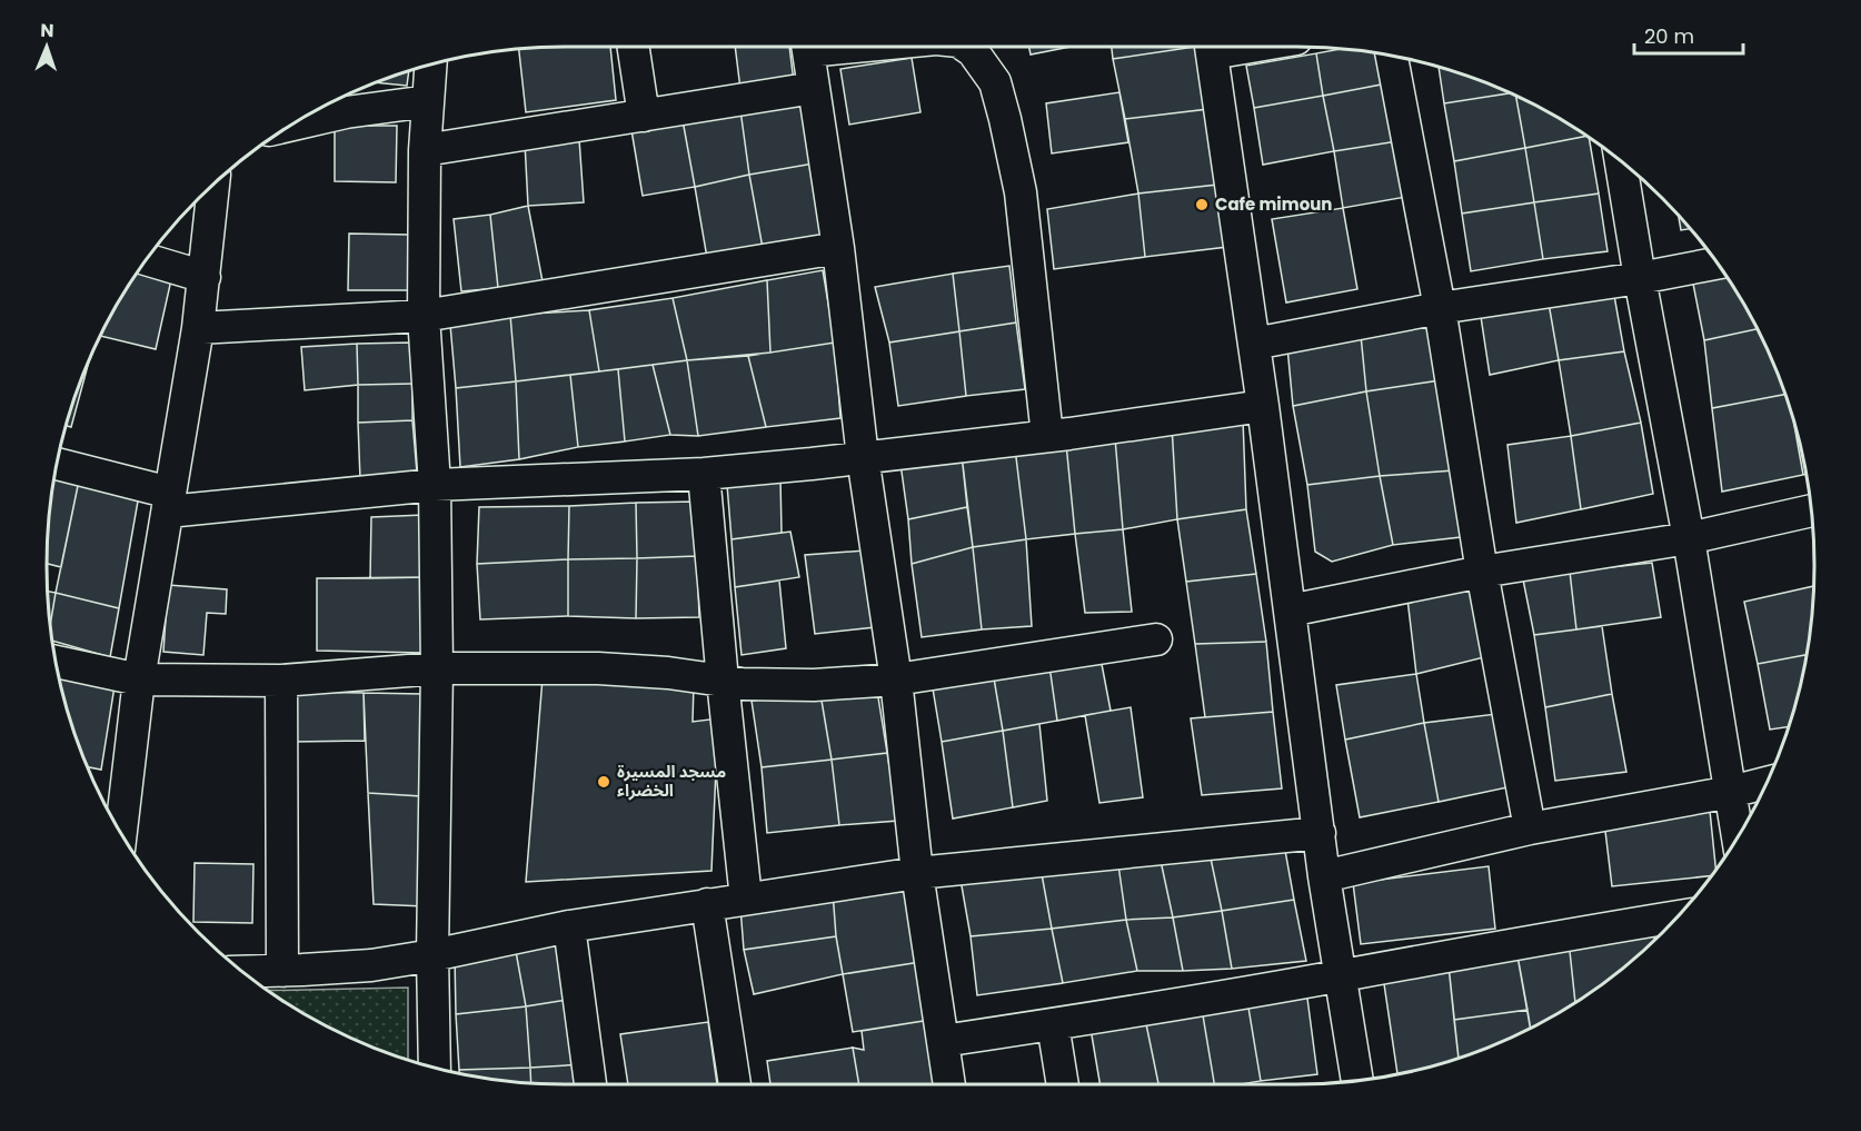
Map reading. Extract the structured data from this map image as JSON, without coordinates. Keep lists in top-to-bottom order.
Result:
{
  "places": ["Cafe mimoun", "مسجد المسيرة الخضراء"],
  "scale_bar": "20 m",
  "north": "top"
}
